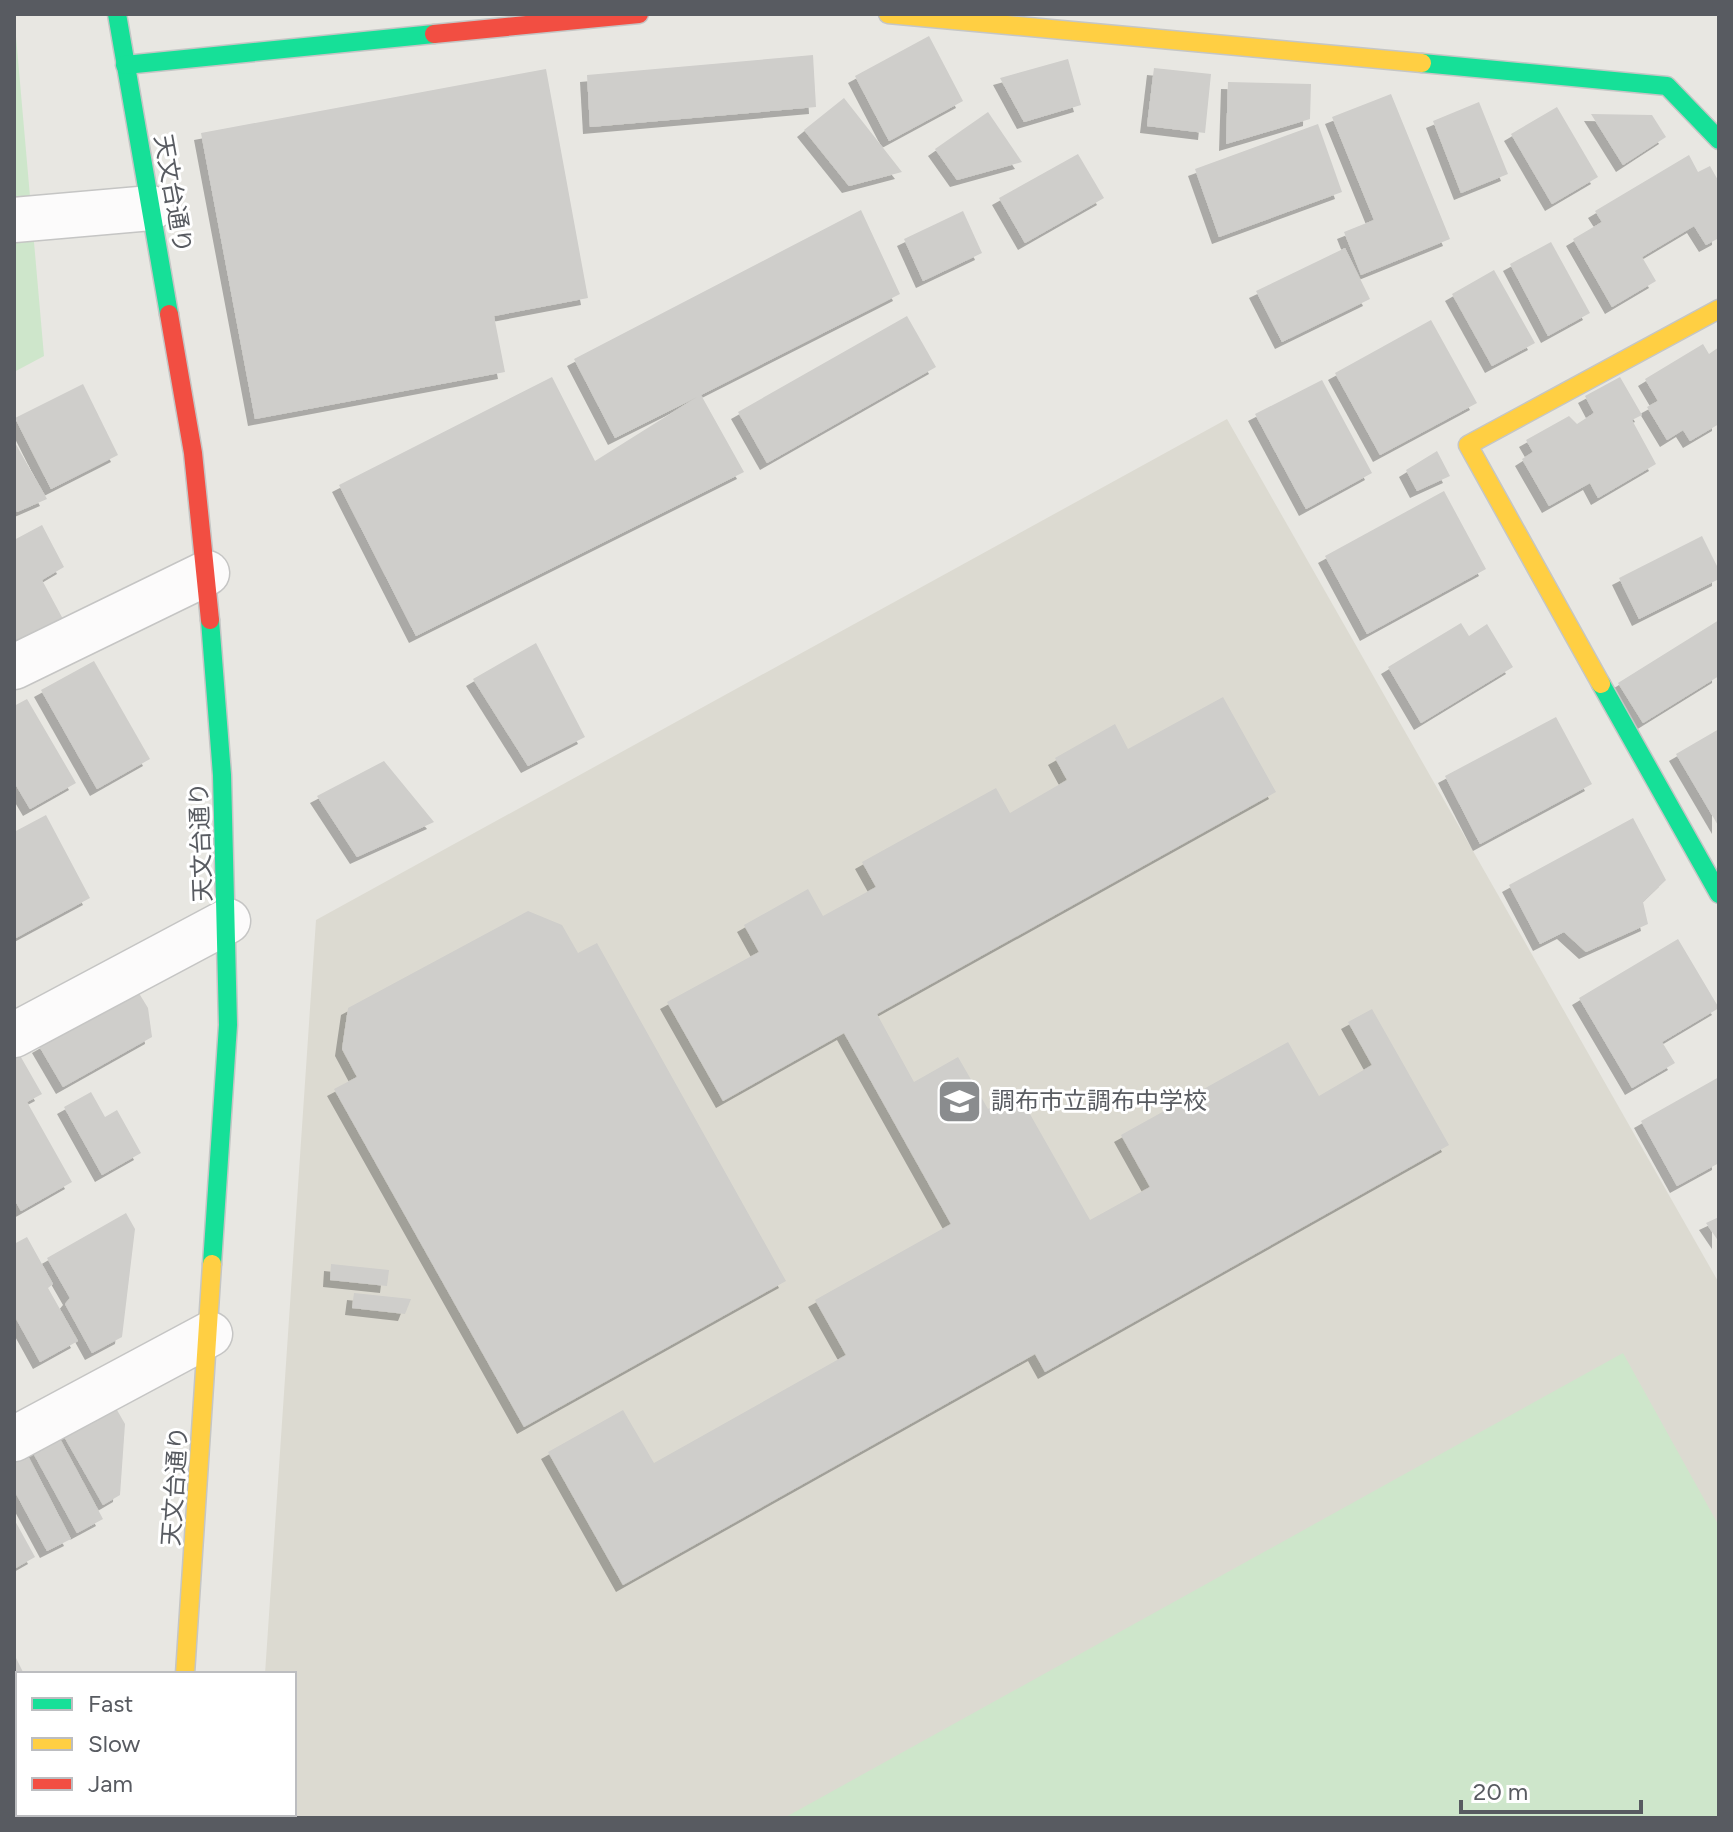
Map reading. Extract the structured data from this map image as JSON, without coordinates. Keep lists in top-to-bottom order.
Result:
{
  "streets": {
    "street": ["天文台通り"]
  },
  "places": {
    "school or university": ["調布市立調布中学校"]
  },
  "legend": ["Fast", "Slow", "Jam"],
  "scale_bar": "20 m"
}
